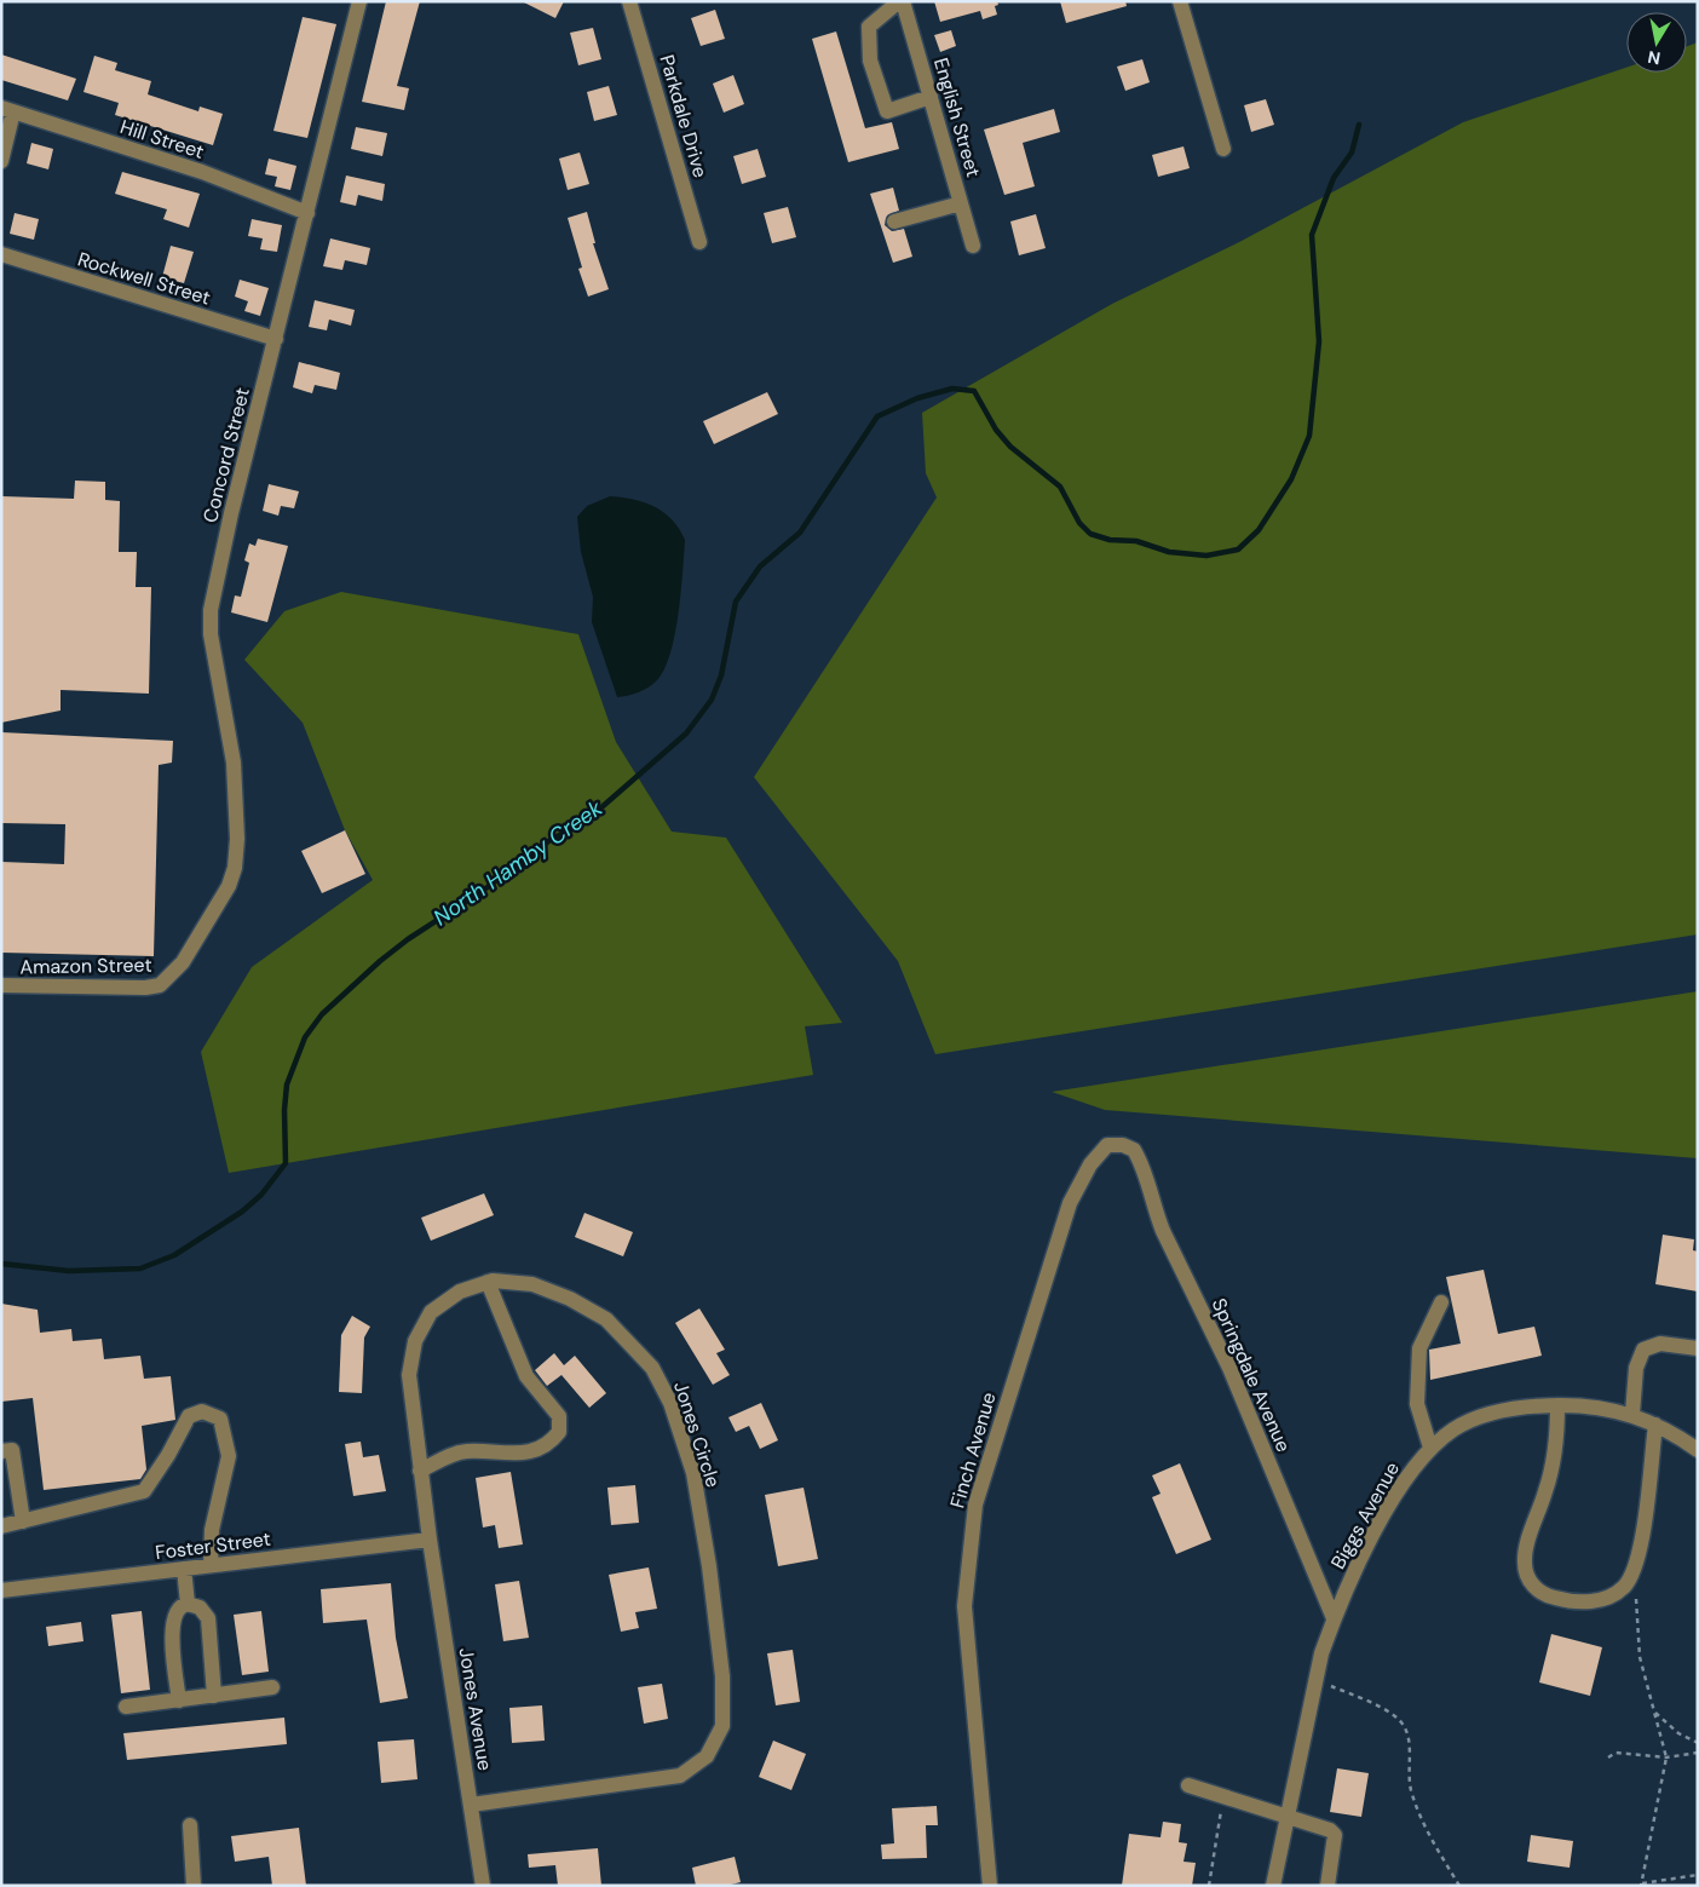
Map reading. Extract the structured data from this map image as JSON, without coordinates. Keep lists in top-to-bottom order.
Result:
{
  "streets": {
    "street": [
      "Parkdale Drive",
      "English Street",
      "Hill Street",
      "Rockwell Street",
      "Concord Street",
      "Amazon Street",
      "Springdale Avenue",
      "Jones Circle",
      "Finch Avenue",
      "Biggs Avenue",
      "Foster Street",
      "Jones Avenue"
    ]
  },
  "crossings": [
    ["Hill Street", "Concord Street"],
    ["Rockwell Street", "Concord Street"],
    ["Concord Street", "Amazon Street"],
    ["Springdale Avenue", "Finch Avenue"],
    ["Springdale Avenue", "Biggs Avenue"],
    ["Jones Circle", "Foster Street"],
    ["Jones Circle", "Jones Avenue"],
    ["Foster Street", "Jones Avenue"]
  ],
  "water": ["North Hamby Creek"],
  "north": "bottom"
}
